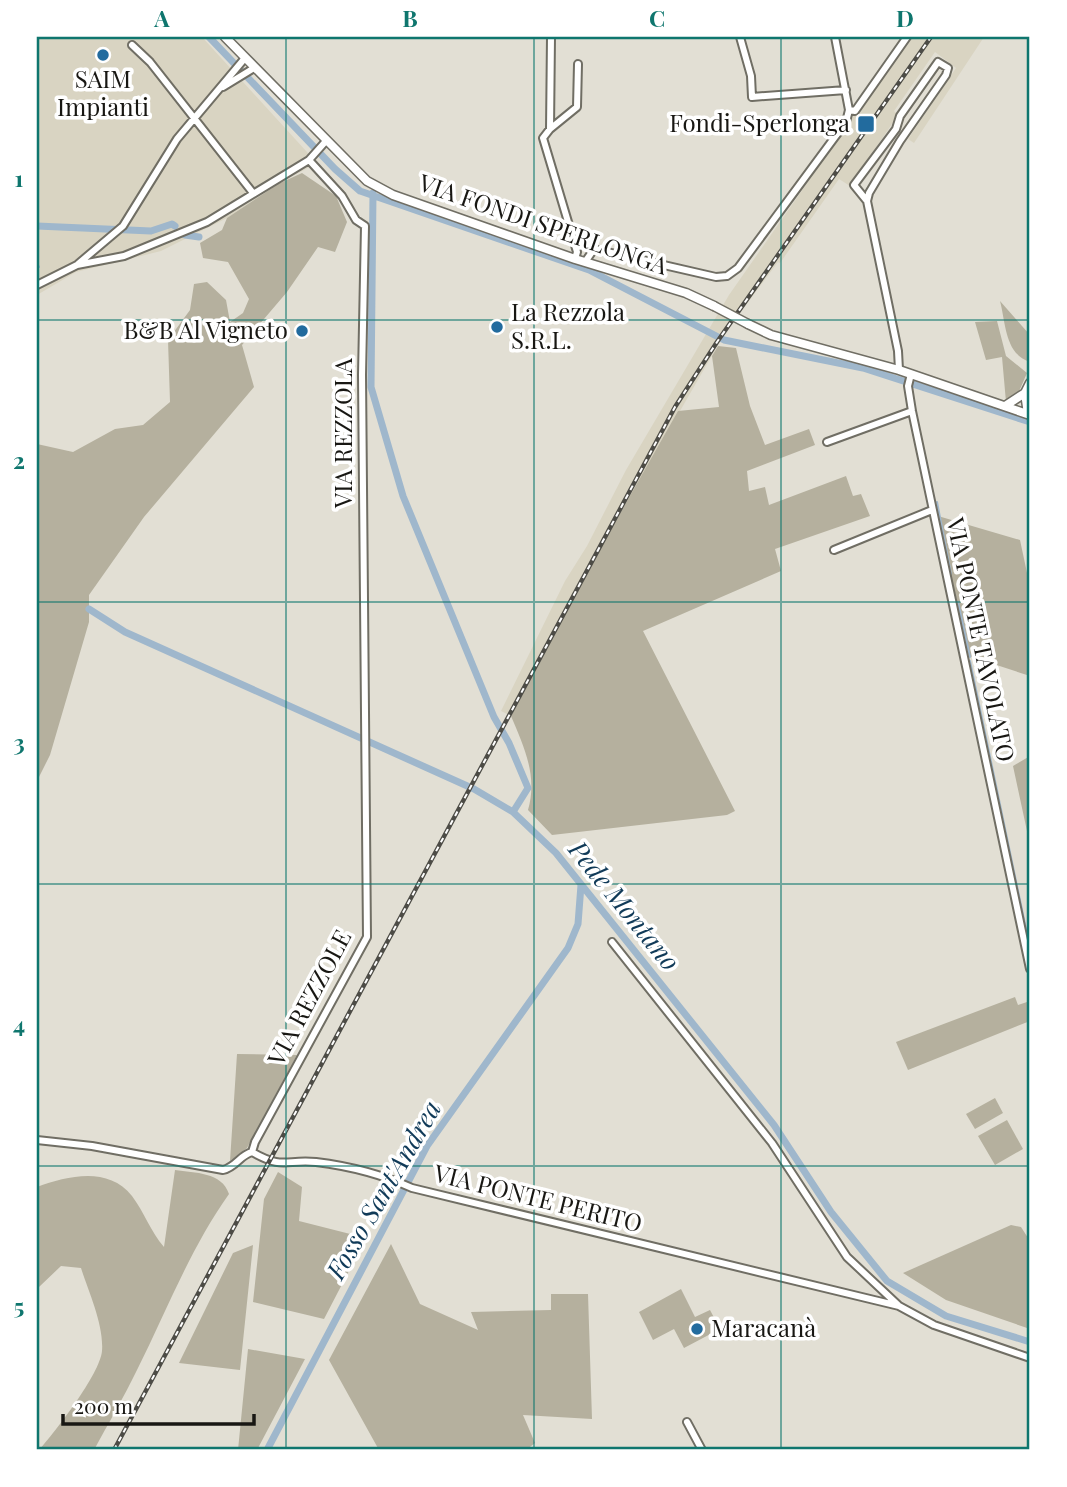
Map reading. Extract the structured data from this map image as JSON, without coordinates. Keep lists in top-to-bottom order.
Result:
{
  "streets": {
    "street": [
      "VIA FONDI SPERLONGA",
      "VIA REZZOLA",
      "VIA PONTE TAVOLATO",
      "VIA REZZOLE",
      "VIA PONTE PERITO"
    ]
  },
  "crossings": [
    ["VIA FONDI SPERLONGA", "VIA PONTE TAVOLATO"],
    ["VIA REZZOLA", "VIA REZZOLE"],
    ["VIA REZZOLE", "VIA PONTE PERITO"]
  ],
  "water": ["Pede Montano", "Fosso Sant'Andrea"],
  "places": {
    "other": [
      "SAIM Impianti",
      "La Rezzola S.R.L.",
      "B&B Al Vigneto",
      "Maracanà"
    ],
    "transit": ["Fondi-Sperlonga"]
  },
  "scale_bar": "200 m",
  "grid": {
    "columns": [
      "A",
      "B",
      "C",
      "D"
    ],
    "rows": [
      "1",
      "2",
      "3",
      "4",
      "5"
    ]
  }
}
